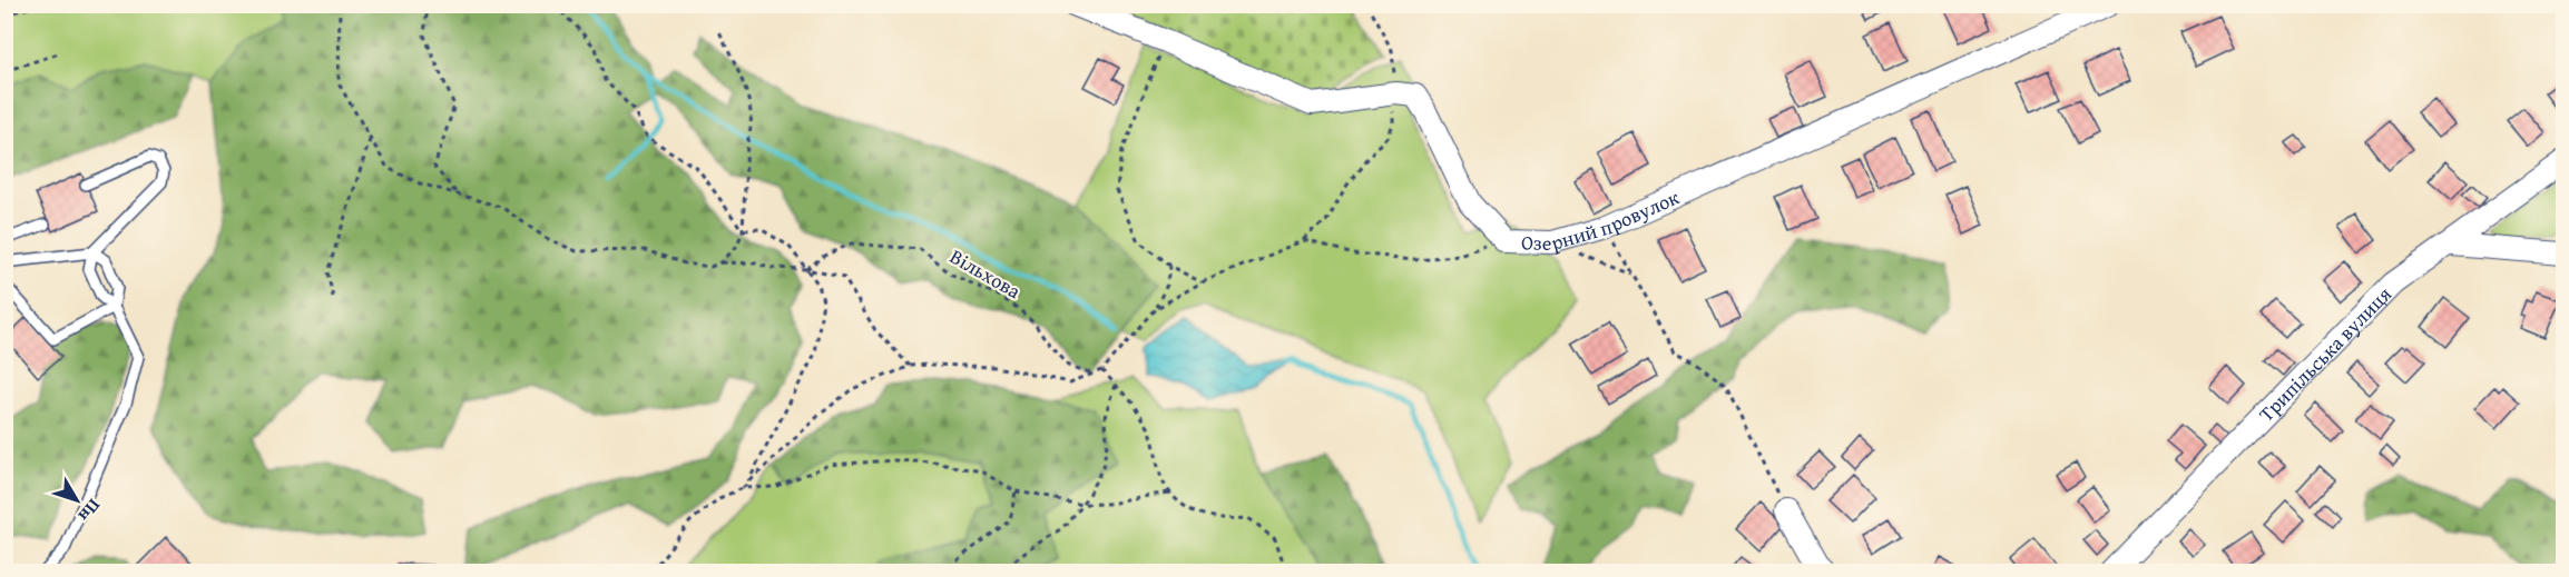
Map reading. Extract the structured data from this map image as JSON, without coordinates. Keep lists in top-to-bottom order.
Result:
{
  "streets": {
    "street": ["Озерний провулок", "Трипільська вулиця"],
    "path": ["Вільхова"]
  },
  "north": "bottom right"
}
